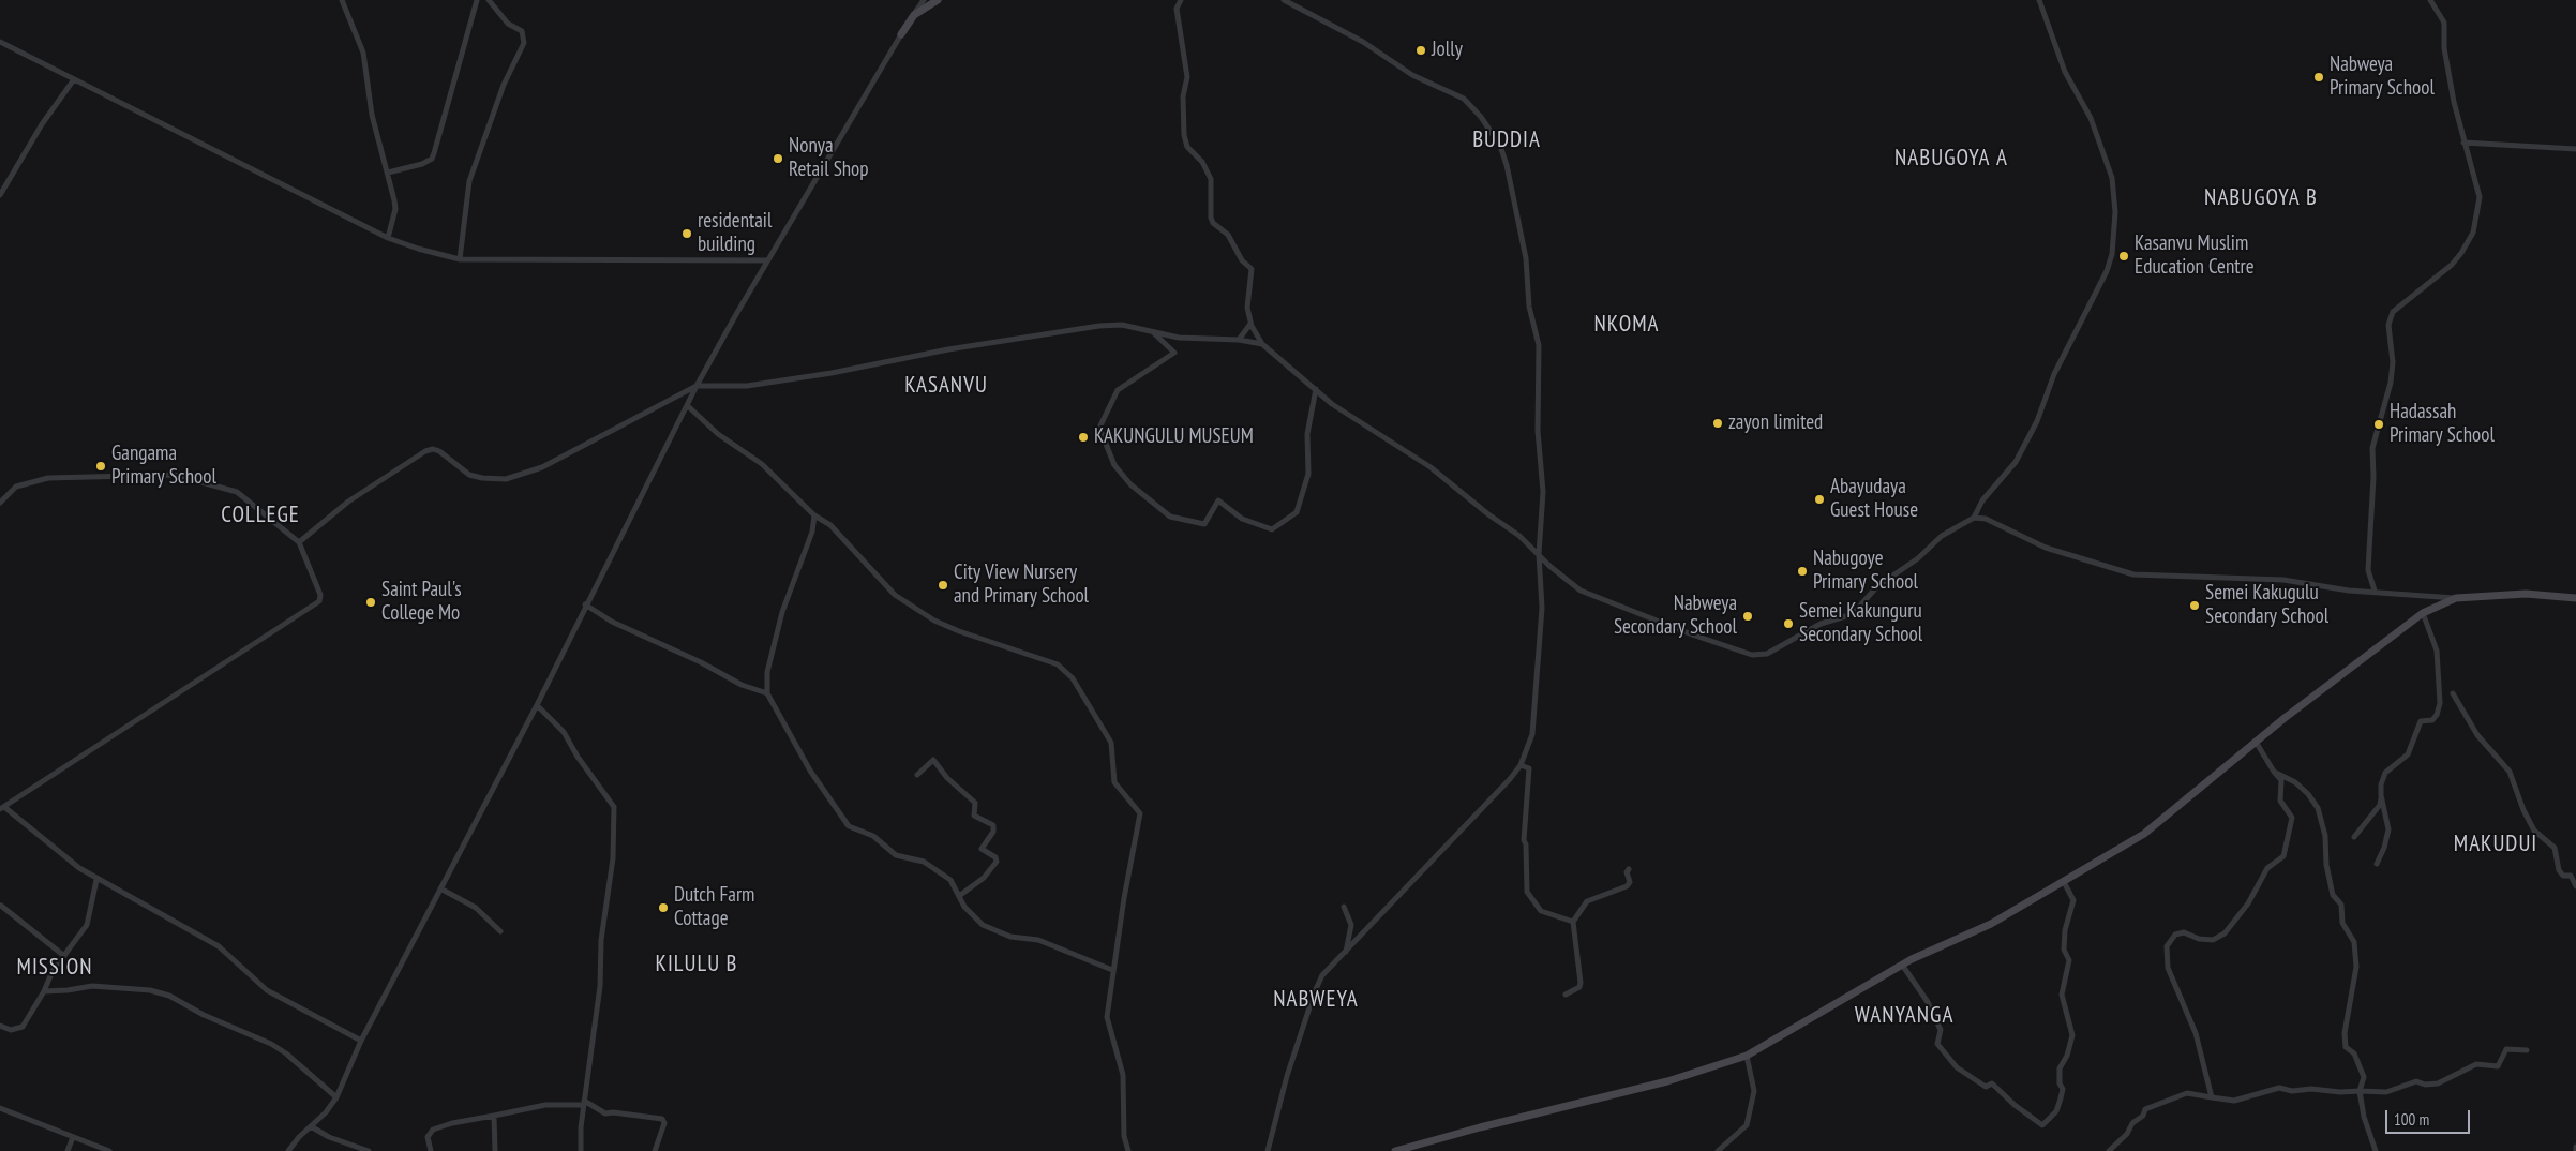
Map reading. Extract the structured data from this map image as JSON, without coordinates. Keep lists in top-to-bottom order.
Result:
{
  "districts": [
    "BUDDIA",
    "NABUGOYA A",
    "NABUGOYA B",
    "NKOMA",
    "KASANVU",
    "COLLEGE",
    "MAKUDUI",
    "KILULU B",
    "MISSION",
    "NABWEYA",
    "WANYANGA"
  ],
  "places": [
    "Jolly",
    "Nabweya Primary School",
    "Nonya Retail Shop",
    "residentail building",
    "Kasanvu Muslim Education Centre",
    "zayon limited",
    "Hadassah Primary School",
    "KAKUNGULU MUSEUM",
    "Gangama Primary School",
    "Abayudaya Guest House",
    "Nabugoye Primary School",
    "City View Nursery and Primary School",
    "Saint Paul's College Mo",
    "Semei Kakugulu Secondary School",
    "Nabweya Secondary School",
    "Semei Kakunguru Secondary School",
    "Dutch Farm Cottage"
  ],
  "scale_bar": "100 m"
}
